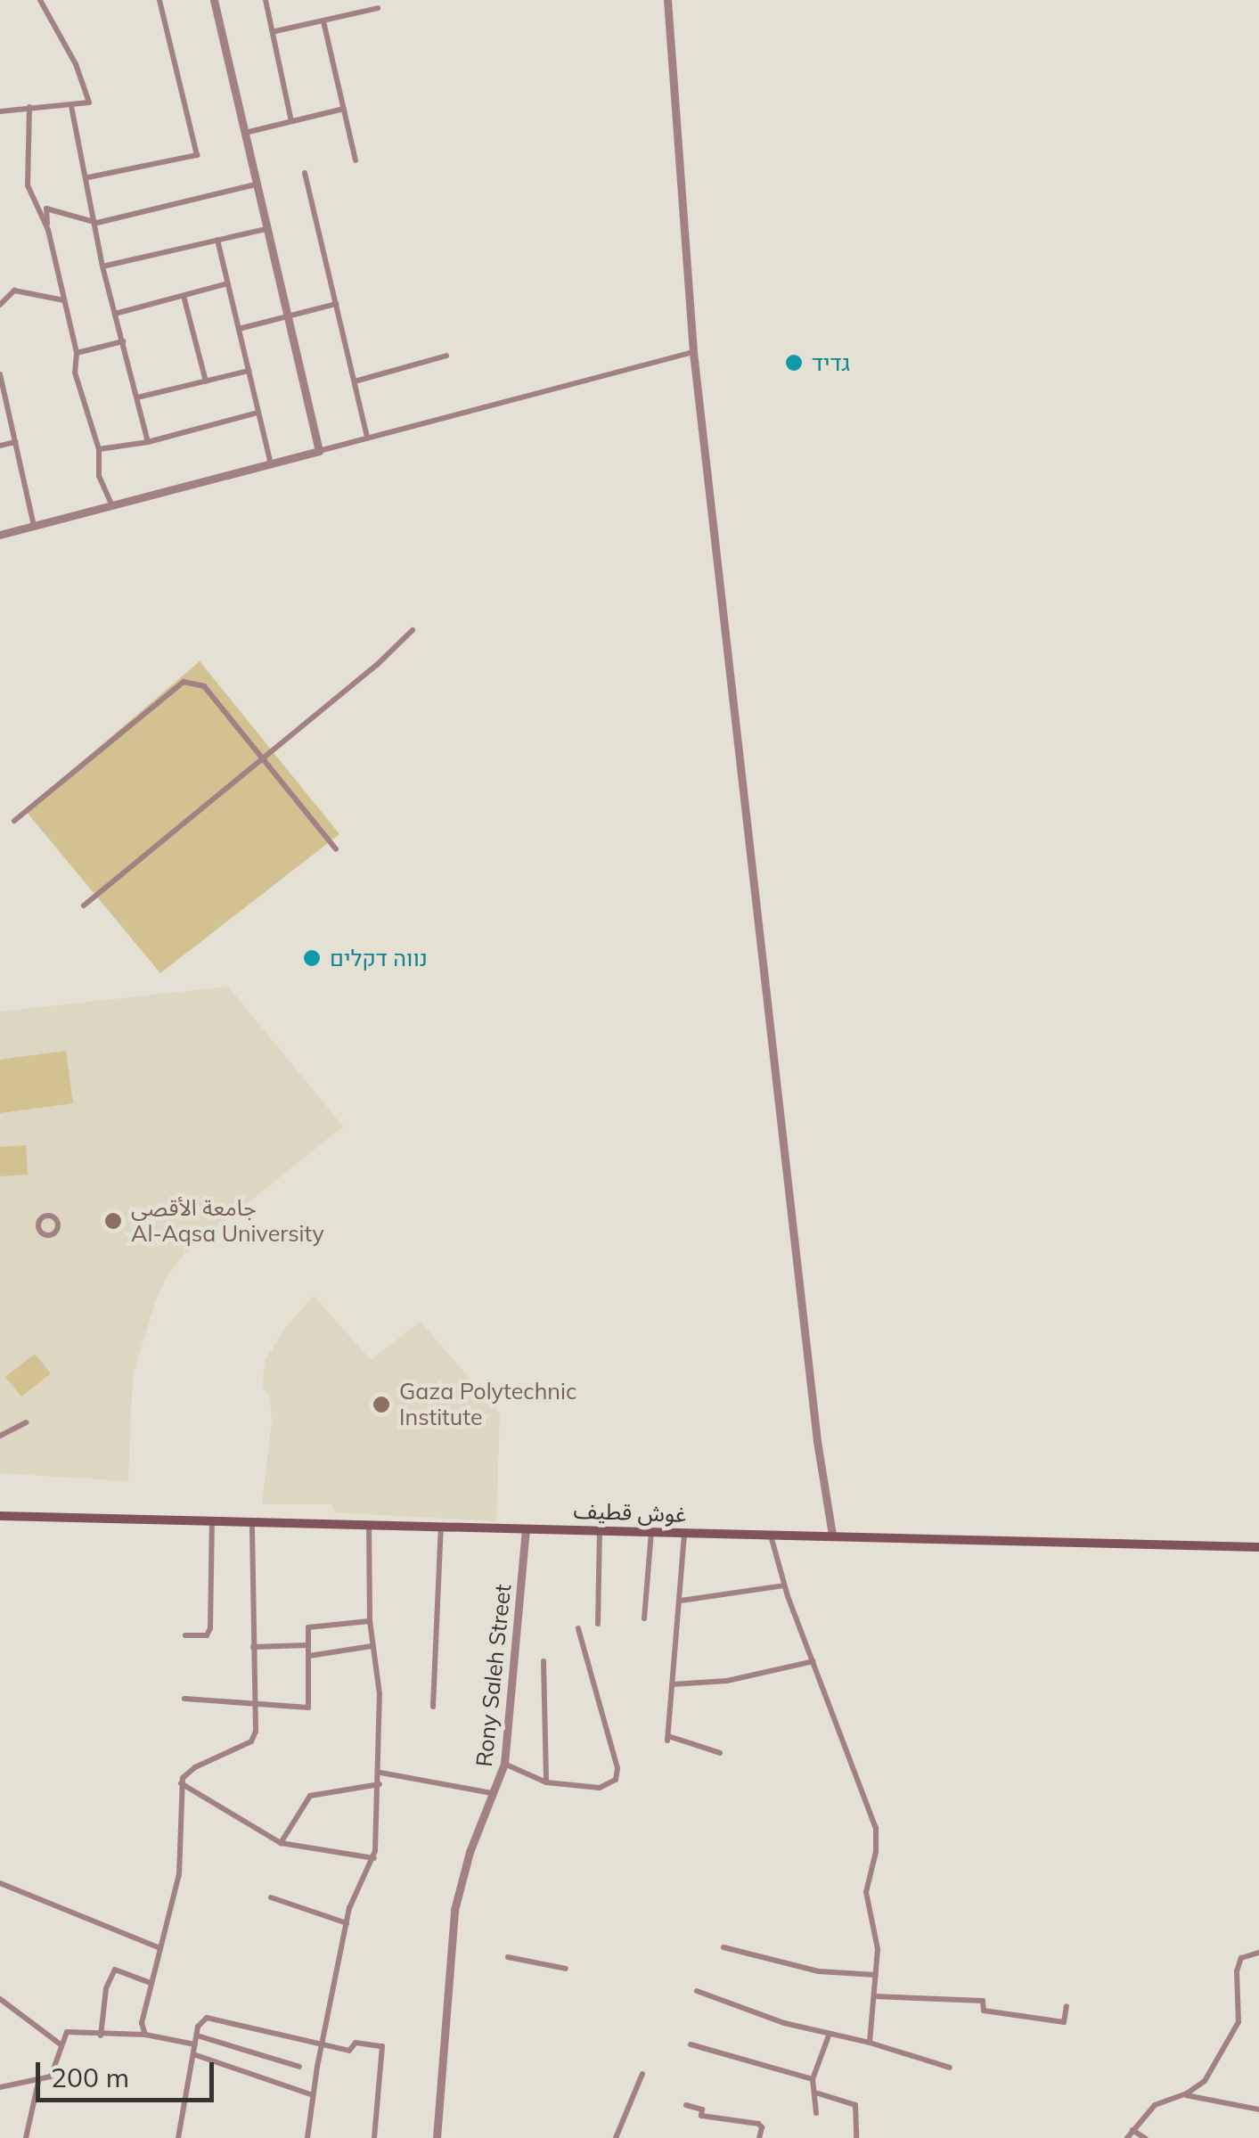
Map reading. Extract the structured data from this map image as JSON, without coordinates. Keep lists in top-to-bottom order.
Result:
{
  "streets": {
    "main road": ["غوش قطيف"],
    "street": ["Rony Saleh Street"]
  },
  "crossings": [
    ["غوش قطيف", "Rony Saleh Street"]
  ],
  "places": [
    "גדיד",
    "נווה דקלים",
    "جامعة الأقصى Al-Aqsa University",
    "Gaza Polytechnic Institute"
  ],
  "scale_bar": "200 m"
}
